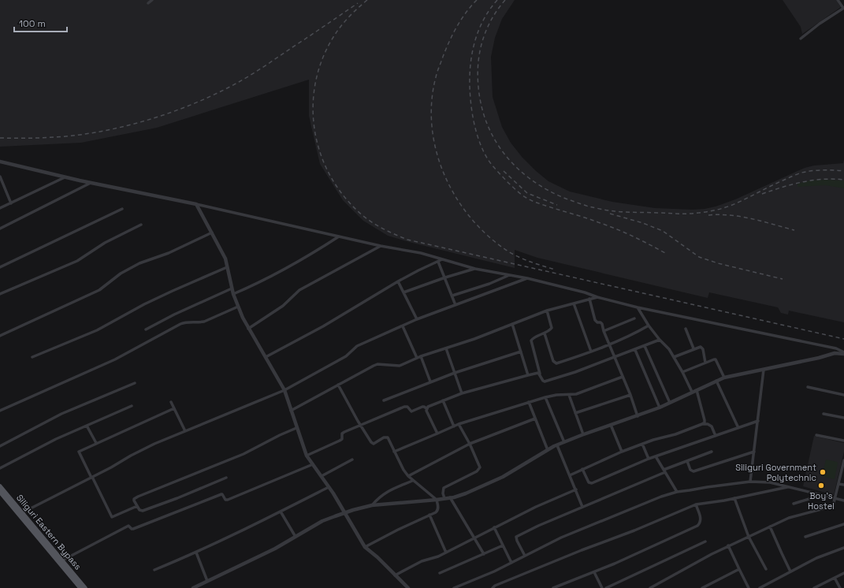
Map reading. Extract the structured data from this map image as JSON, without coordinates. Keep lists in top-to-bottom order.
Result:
{
  "streets": {
    "main road": ["Siliguri Eastern Bypass"]
  },
  "places": ["Siliguri Government Polytechnic", "Boy's Hostel"],
  "scale_bar": "100 m"
}
